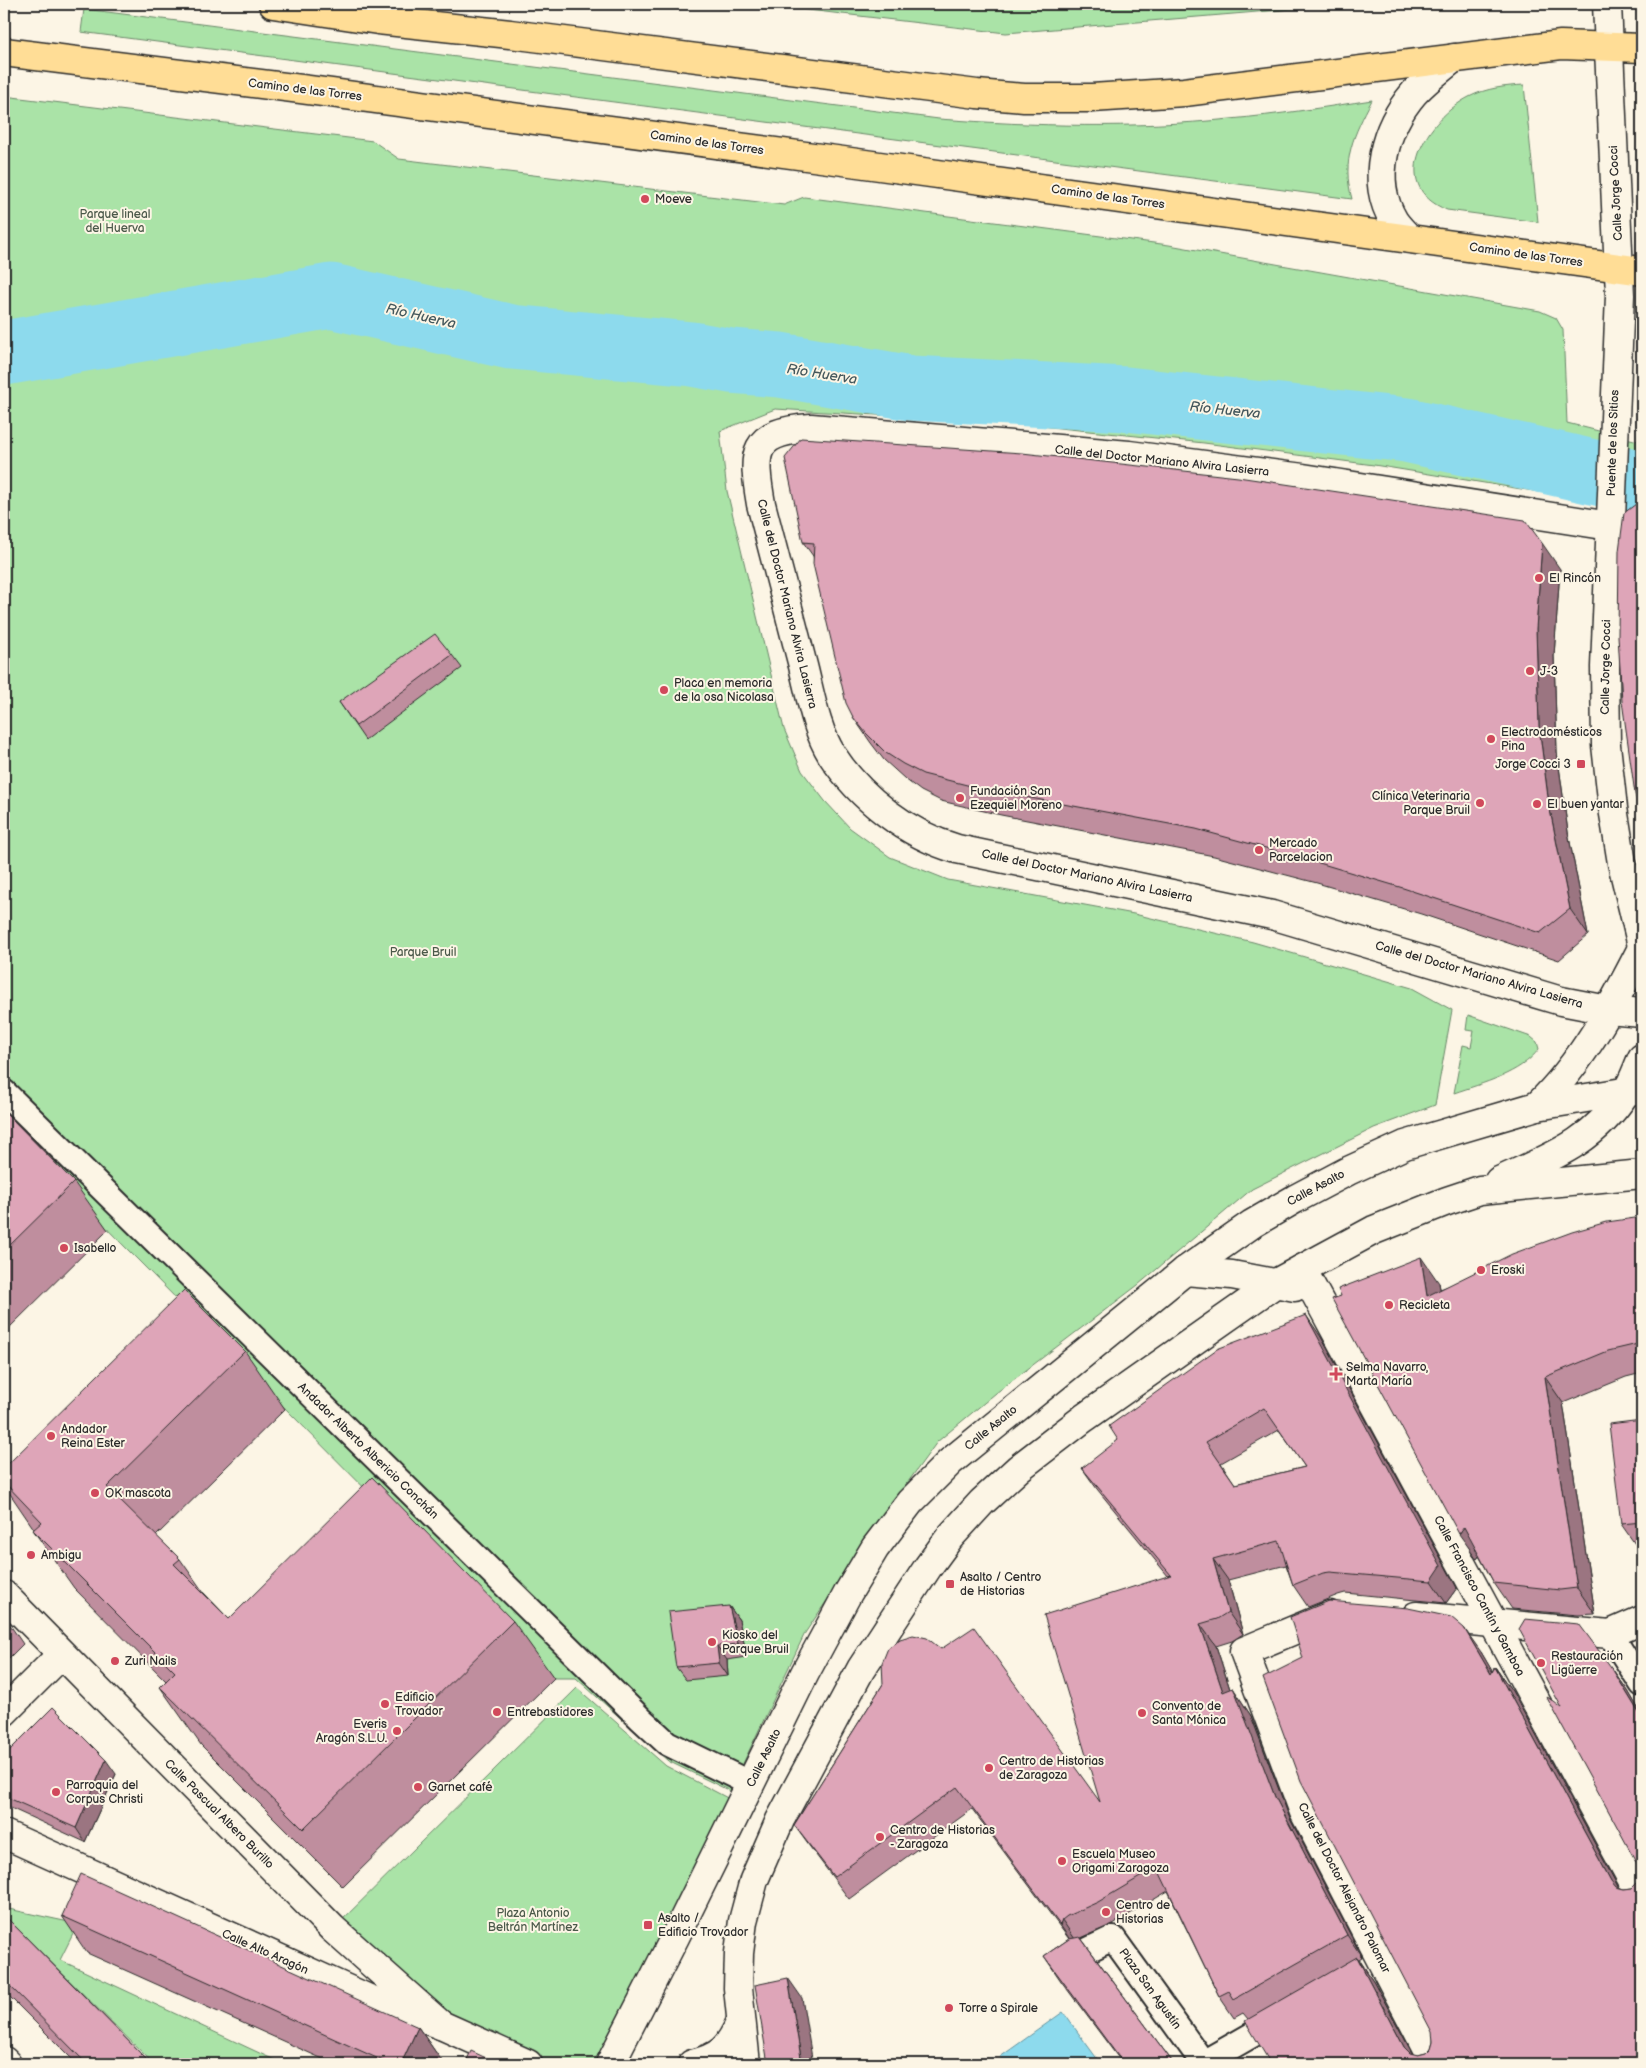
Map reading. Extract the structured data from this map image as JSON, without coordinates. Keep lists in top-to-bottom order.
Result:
{
  "streets": {
    "main road": ["Camino de las Torres"],
    "street": [
      "Calle Jorge Cocci",
      "Puente de los Sitios",
      "Calle del Doctor Mariano Alvira Lasierra",
      "Calle Asalto",
      "Andador Alberto Albericio Conchán",
      "Calle Francisco Cantín y Gamboa",
      "Calle Pascual Albero Burillo",
      "Calle del Doctor Alejandro Palomar",
      "Calle Alto Aragón",
      "Plaza San Agustín"
    ]
  },
  "crossings": [
    ["Camino de las Torres", "Calle Jorge Cocci"],
    ["Calle Jorge Cocci", "Puente de los Sitios"],
    ["Calle Jorge Cocci", "Calle del Doctor Mariano Alvira Lasierra"],
    ["Calle Jorge Cocci", "Calle Asalto"],
    ["Puente de los Sitios", "Calle del Doctor Mariano Alvira Lasierra"],
    ["Calle Asalto", "Andador Alberto Albericio Conchán"],
    ["Calle Pascual Albero Burillo", "Calle Alto Aragón"]
  ],
  "water": ["Río Huerva"],
  "parks": ["Parque lineal del Huerva", "Parque Bruil", "Plaza Antonio Beltrán Martínez"],
  "places": {
    "other": [
      "Moeve",
      "El Rincón",
      "J-3",
      "Placa en memoria de la osa Nicolasa",
      "Electrodomésticos Pina",
      "Fundación San Ezequiel Moreno",
      "Clínica Veterinaria Parque Bruil",
      "El buen yantar",
      "Mercado Parcelacion",
      "Isabello",
      "Eroski",
      "Recicleta",
      "Andador Reina Ester",
      "OK mascota",
      "Ambigu",
      "Kiosko del Parque Bruil",
      "Zuri Nails",
      "Restauración Ligüerre",
      "Edificio Trovador",
      "Entrebastidores",
      "Convento de Santa Mónica",
      "Everis Aragón S.L.U.",
      "Centro de Historias de Zaragoza",
      "Garnet café",
      "Parroquia del Corpus Christi",
      "Centro de Historias - Zaragoza",
      "Escuela Museo Origami Zaragoza",
      "Centro de Historias",
      "Torre a Spirale"
    ],
    "transit": ["Jorge Cocci 3", "Asalto / Centro de Historias", "Asalto / Edificio Trovador"],
    "health": ["Selma Navarro, Marta María"]
  }
}
